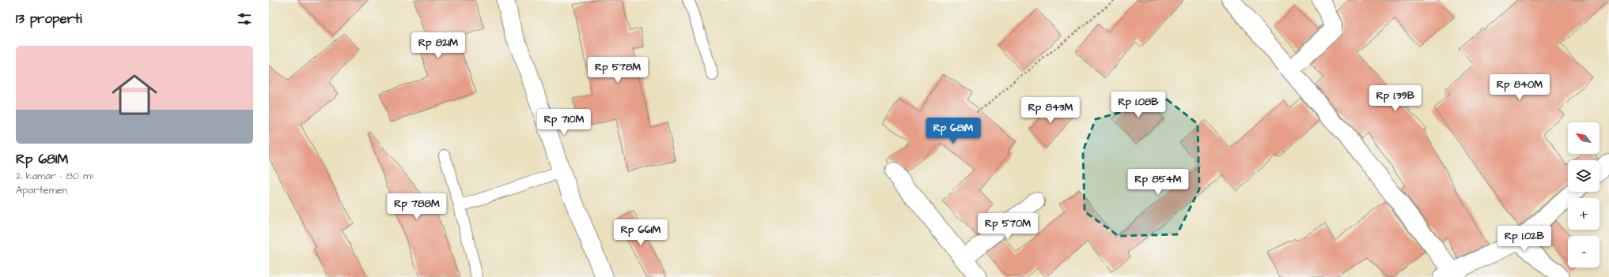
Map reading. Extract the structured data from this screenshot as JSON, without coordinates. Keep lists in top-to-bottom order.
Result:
{
  "north": "top left",
  "page": {
    "heading": "13 properti",
    "price": [
      "Rp 821M",
      "Rp 578M",
      "Rp 840M",
      "Rp 1.39B",
      "Rp 1.08B",
      "Rp 843M",
      "Rp 710M",
      "Rp 681M",
      "Rp 854M",
      "Rp 788M",
      "Rp 570M",
      "Rp 661M",
      "Rp 1.02B"
    ],
    "list": [
      {
        "name": "Rp 681M",
        "note": "2 kamar · 80 m² · Apartemen"
      }
    ],
    "map_buttons": ["+", "−"]
  }
}
